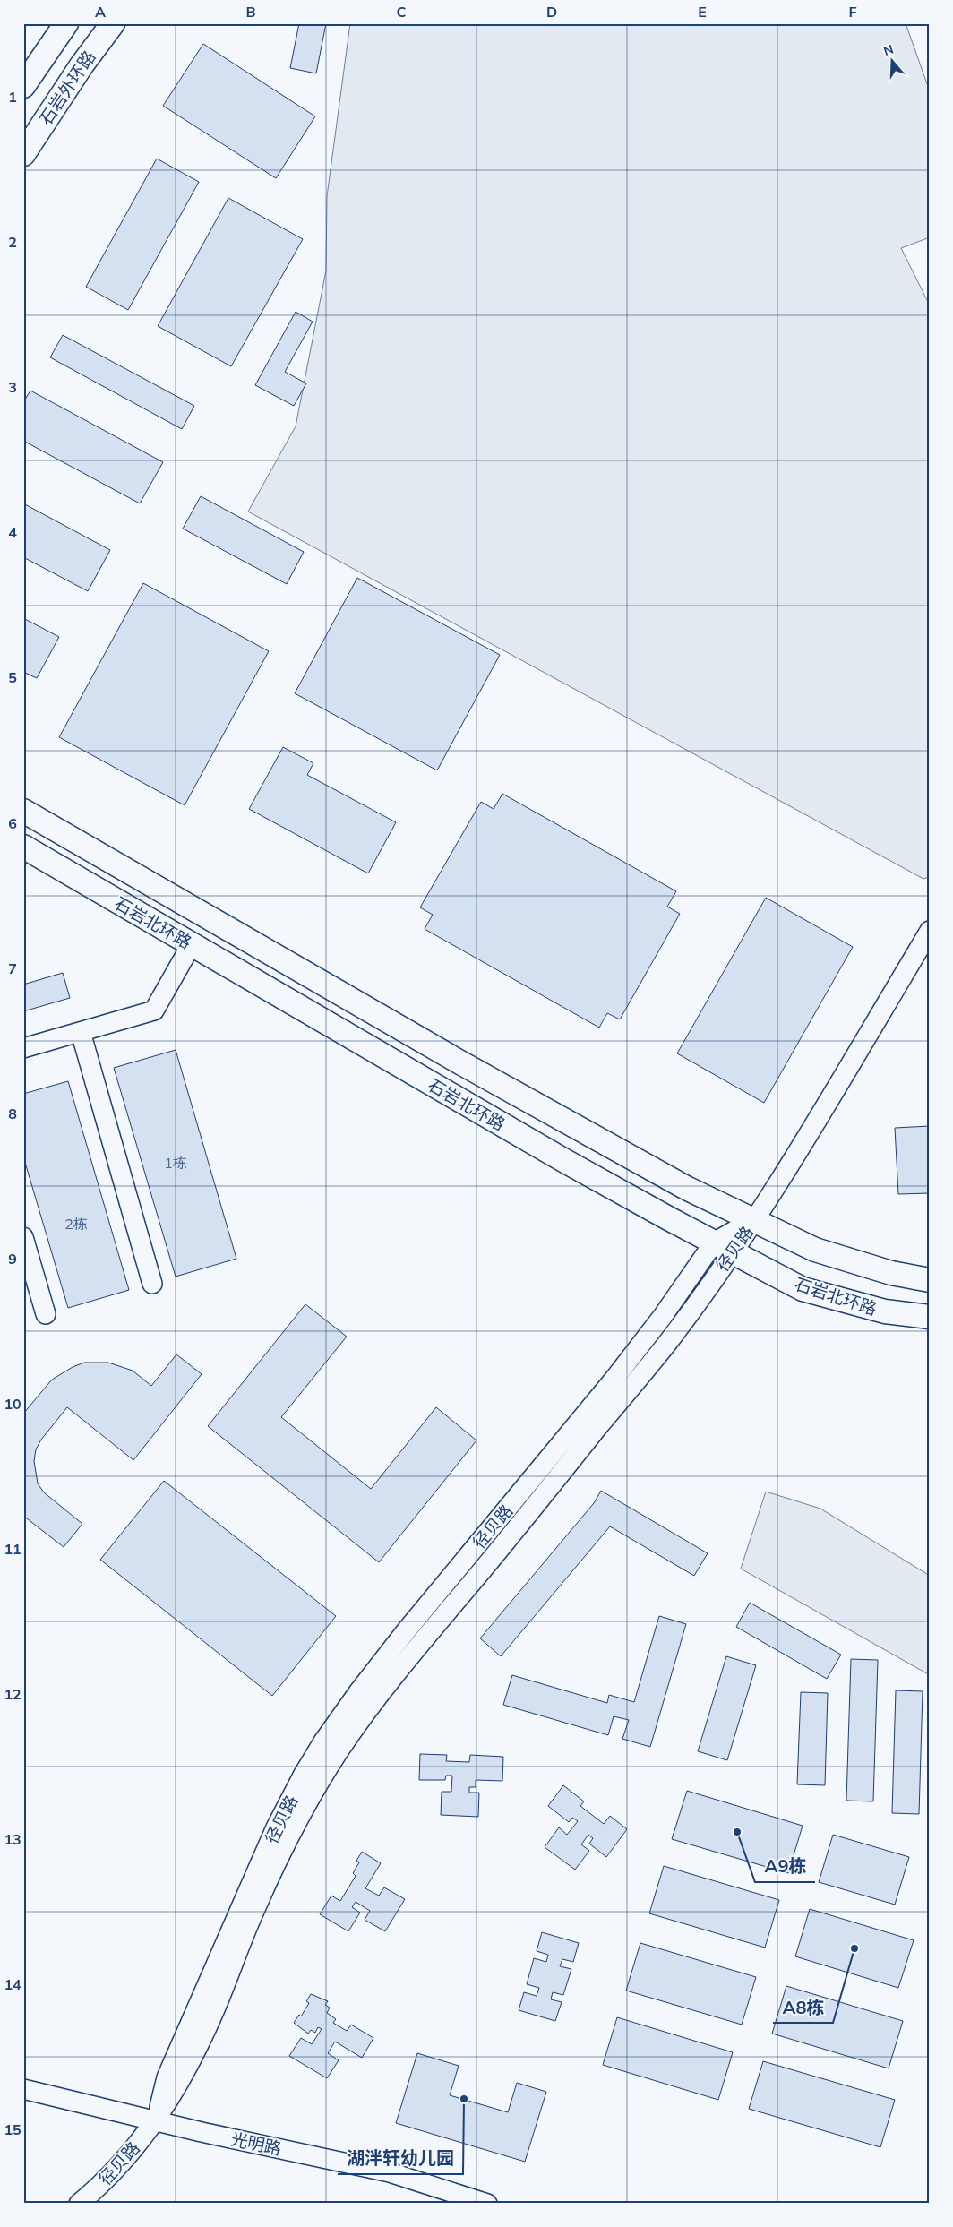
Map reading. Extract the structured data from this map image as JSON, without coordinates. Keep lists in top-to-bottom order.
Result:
{
  "streets": {
    "main road": ["石岩外环路", "石岩北环路"],
    "street": ["径贝路", "光明路"]
  },
  "crossings": [
    ["石岩北环路", "径贝路"],
    ["径贝路", "光明路"]
  ],
  "places": ["A9栋", "A8栋", "湖泮轩幼儿园"],
  "house_numbers": ["1栋", "2栋"],
  "north": "top",
  "grid": {
    "columns": [
      "A",
      "B",
      "C",
      "D",
      "E",
      "F"
    ],
    "rows": [
      "1",
      "2",
      "3",
      "4",
      "5",
      "6",
      "7",
      "8",
      "9",
      "10",
      "11",
      "12",
      "13",
      "14",
      "15"
    ]
  }
}
